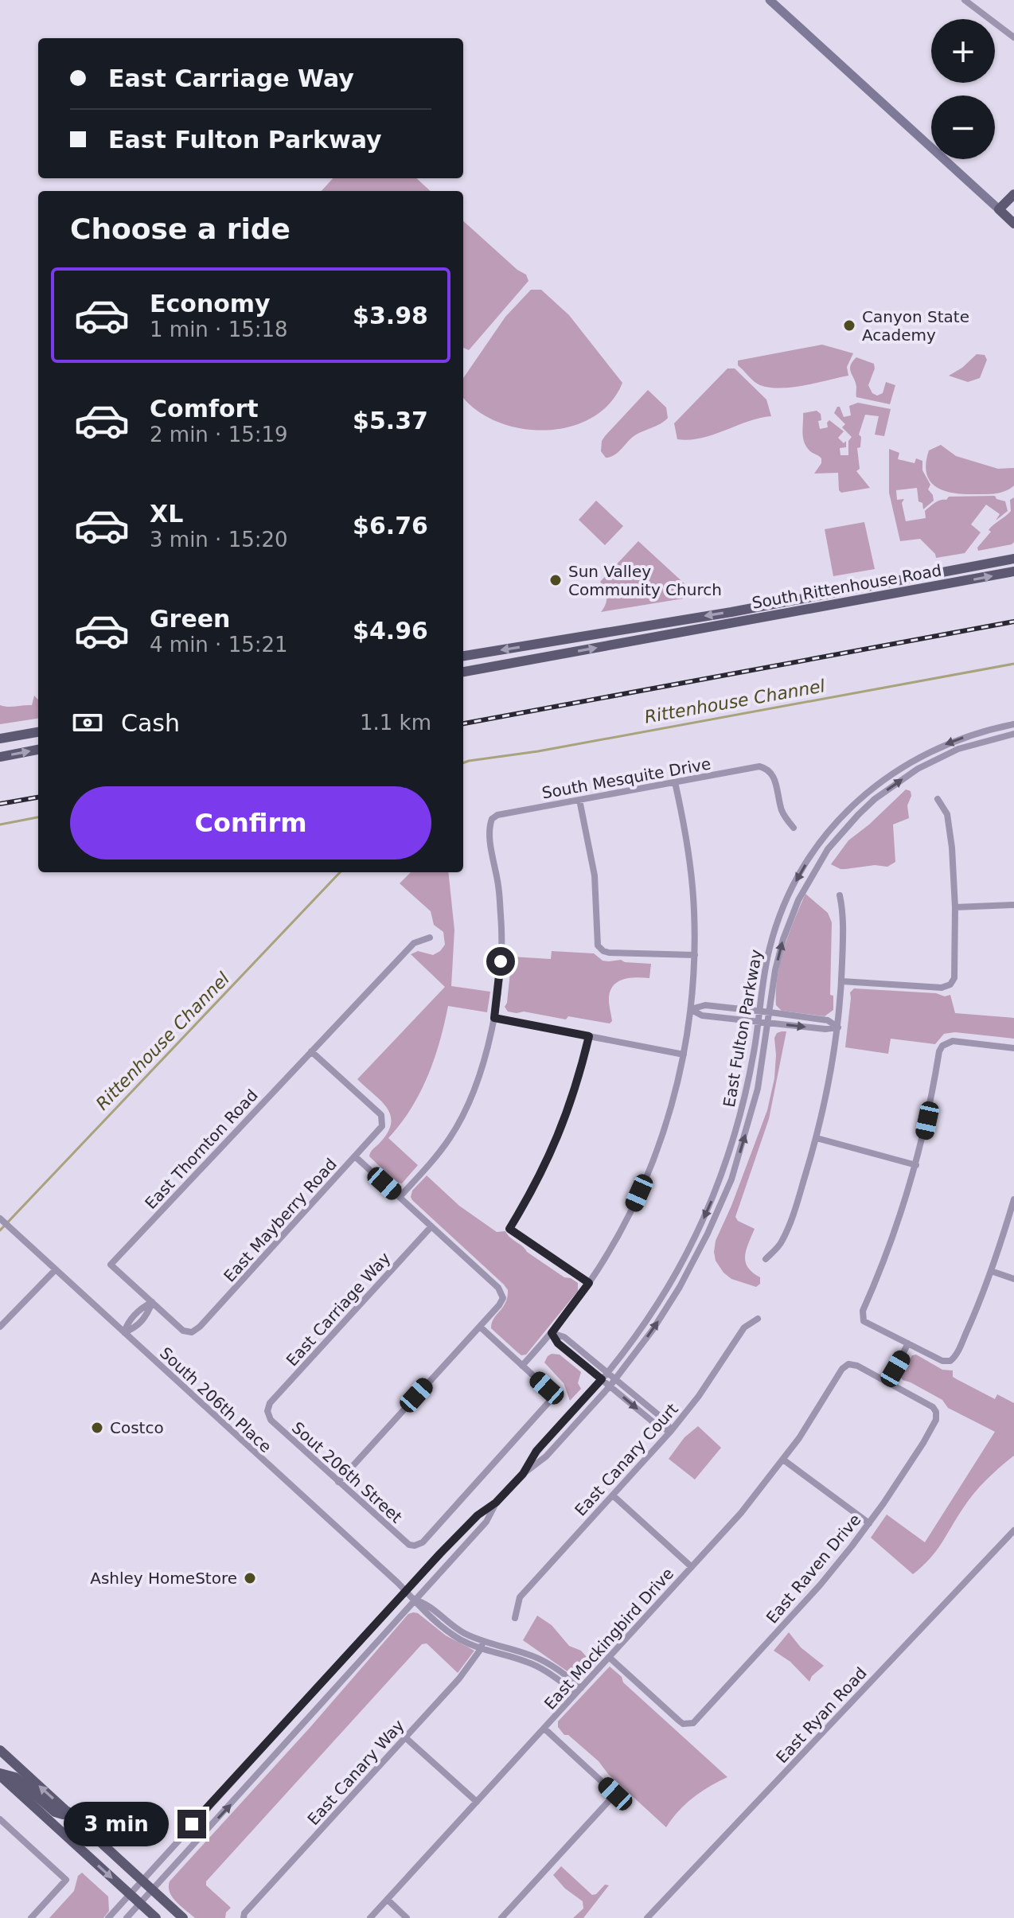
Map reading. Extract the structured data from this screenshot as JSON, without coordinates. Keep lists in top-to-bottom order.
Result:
{
  "streets": {
    "main road": ["South Rittenhouse Road"],
    "street": [
      "South Mesquite Drive",
      "East Fulton Parkway",
      "East Thornton Road",
      "East Mayberry Road",
      "East Carriage Way",
      "South 206th Place",
      "East Canary Court",
      "Sout 206th Street",
      "East Raven Drive",
      "East Mockingbird Drive",
      "East Ryan Road",
      "East Canary Way"
    ]
  },
  "crossings": [
    ["East Fulton Parkway", "South 206th Place"],
    ["East Thornton Road", "East Mayberry Road"],
    ["East Carriage Way", "Sout 206th Street"],
    ["South 206th Place", "East Mockingbird Drive"],
    ["South 206th Place", "East Canary Way"],
    ["East Raven Drive", "East Mockingbird Drive"]
  ],
  "water": ["Rittenhouse Channel"],
  "places": [
    "Canyon State Academy",
    "Sun Valley Community Church",
    "Costco",
    "Ashley HomeStore"
  ],
  "page": {
    "map_buttons": ["+", "−"],
    "banner": ["East Carriage Way", "East Fulton Parkway"],
    "heading": "Choose a ride",
    "list": [
      {
        "name": "Economy",
        "note": "1 min · 15:18",
        "value": "$3.98"
      },
      {
        "name": "Comfort",
        "note": "2 min · 15:19",
        "value": "$5.37"
      },
      {
        "name": "XL",
        "note": "3 min · 15:20",
        "value": "$6.76"
      },
      {
        "name": "Green",
        "note": "4 min · 15:21",
        "value": "$4.96"
      }
    ],
    "pay": ["Cash", "1.1 km"],
    "buttons": "Confirm",
    "bubble": "3 min"
  }
}
